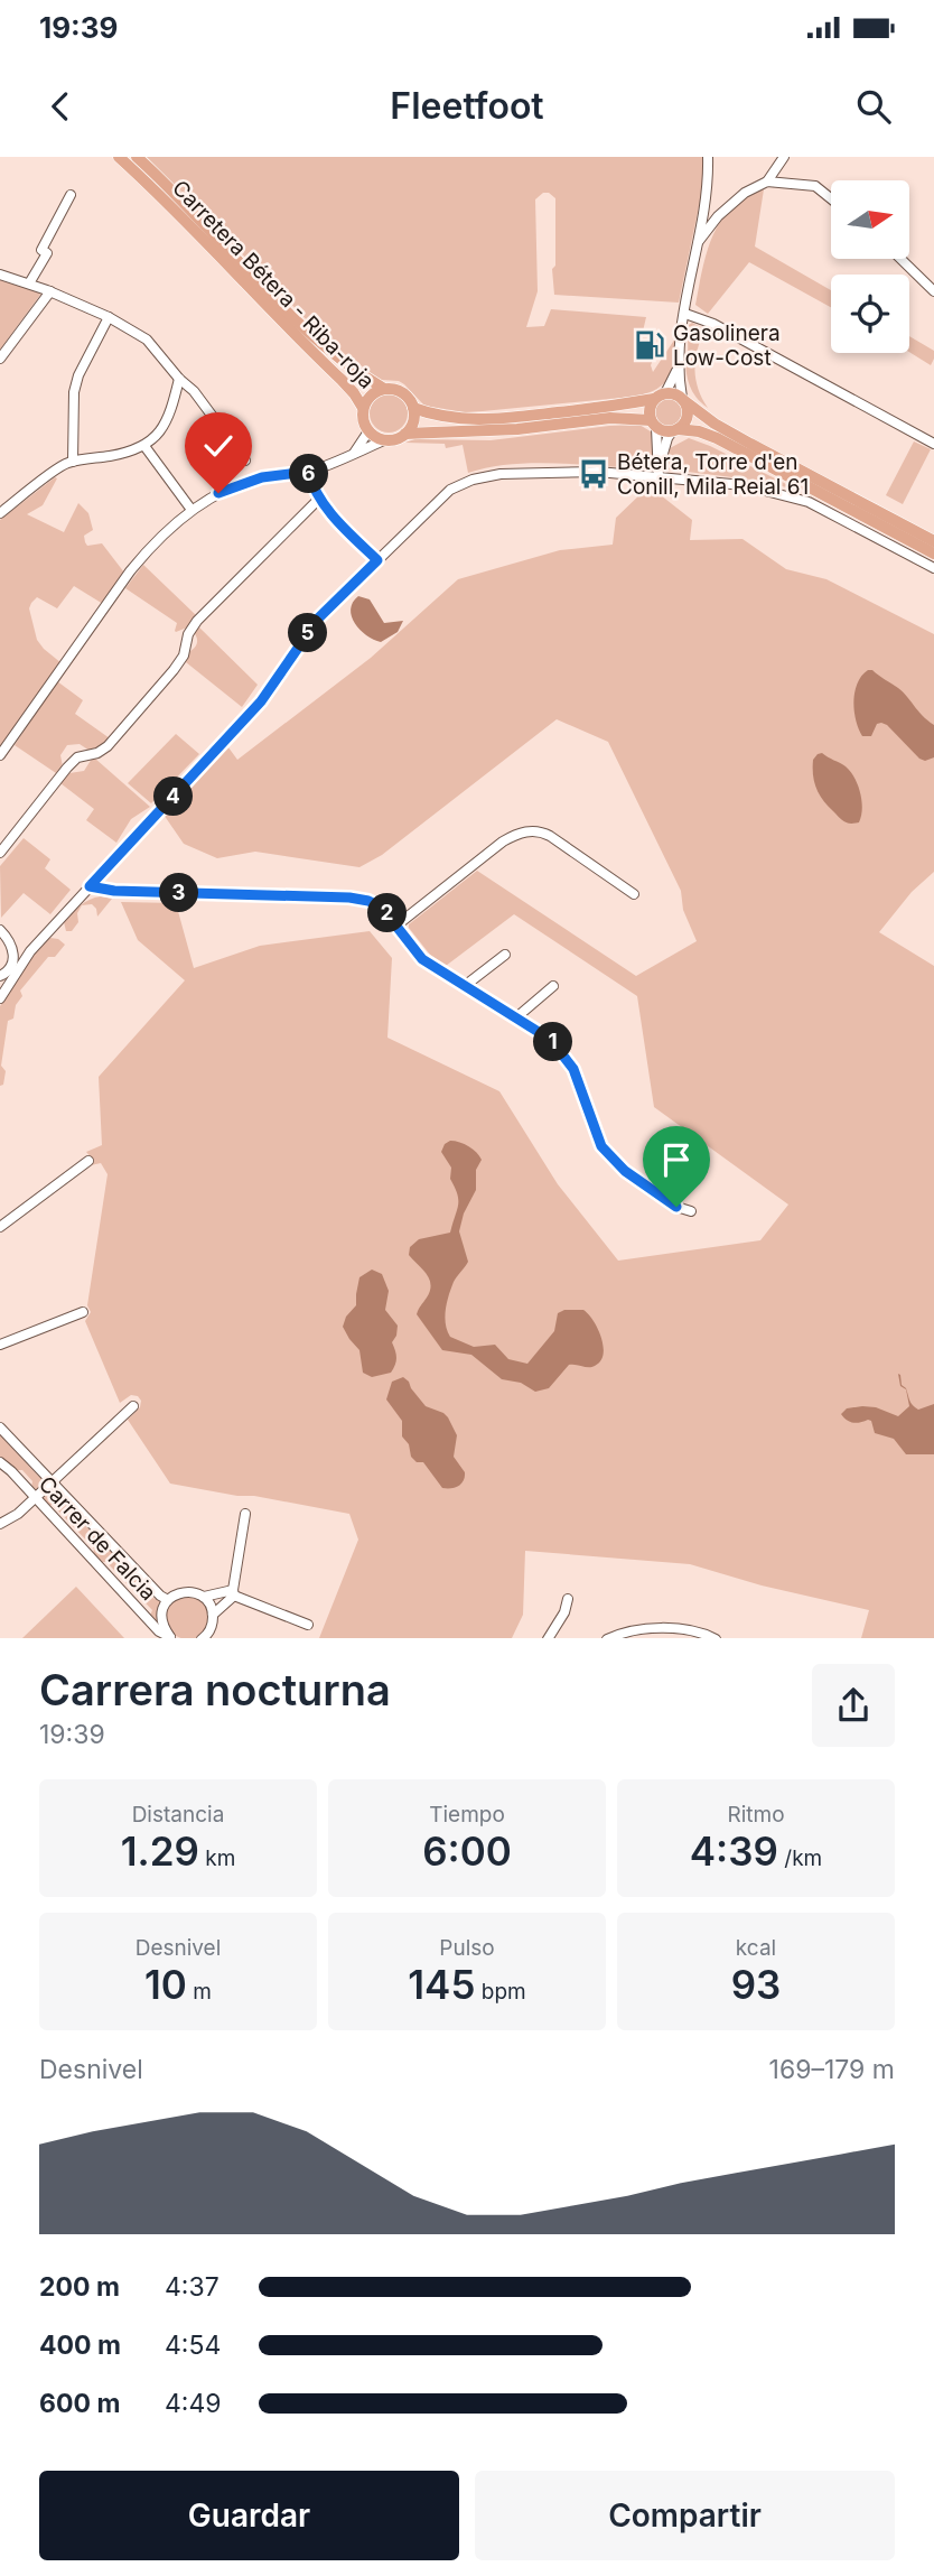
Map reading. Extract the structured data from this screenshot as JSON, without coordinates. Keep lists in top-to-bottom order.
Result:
{
  "streets": {
    "main road": ["Carretera Bétera - Riba-roja"],
    "street": ["Carrer de Falcia"]
  },
  "places": {
    "fuel station": ["Gasolinera Low-Cost"],
    "bus stop": ["Bétera, Torre d'en Conill, Mila Reial 61"]
  },
  "north": "right",
  "page": {
    "status": "19:39",
    "header": "Fleetfoot",
    "pins": [
      "6",
      "5",
      "4",
      "3",
      "2",
      "1"
    ],
    "heading": ["Carrera nocturna", "19:39"],
    "stats": [
      ["Distancia", "1.29 km"],
      ["Tiempo", "6:00"],
      ["Ritmo", "4:39 /km"],
      ["Desnivel", "10 m"],
      ["Pulso", "145 bpm"],
      ["kcal", "93"]
    ],
    "chart": ["Desnivel", "169–179 m"],
    "list": [
      {
        "name": "200 m",
        "note": "4:37"
      },
      {
        "name": "400 m",
        "note": "4:54"
      },
      {
        "name": "600 m",
        "note": "4:49"
      }
    ],
    "buttons": ["Guardar", "Compartir"]
  }
}
